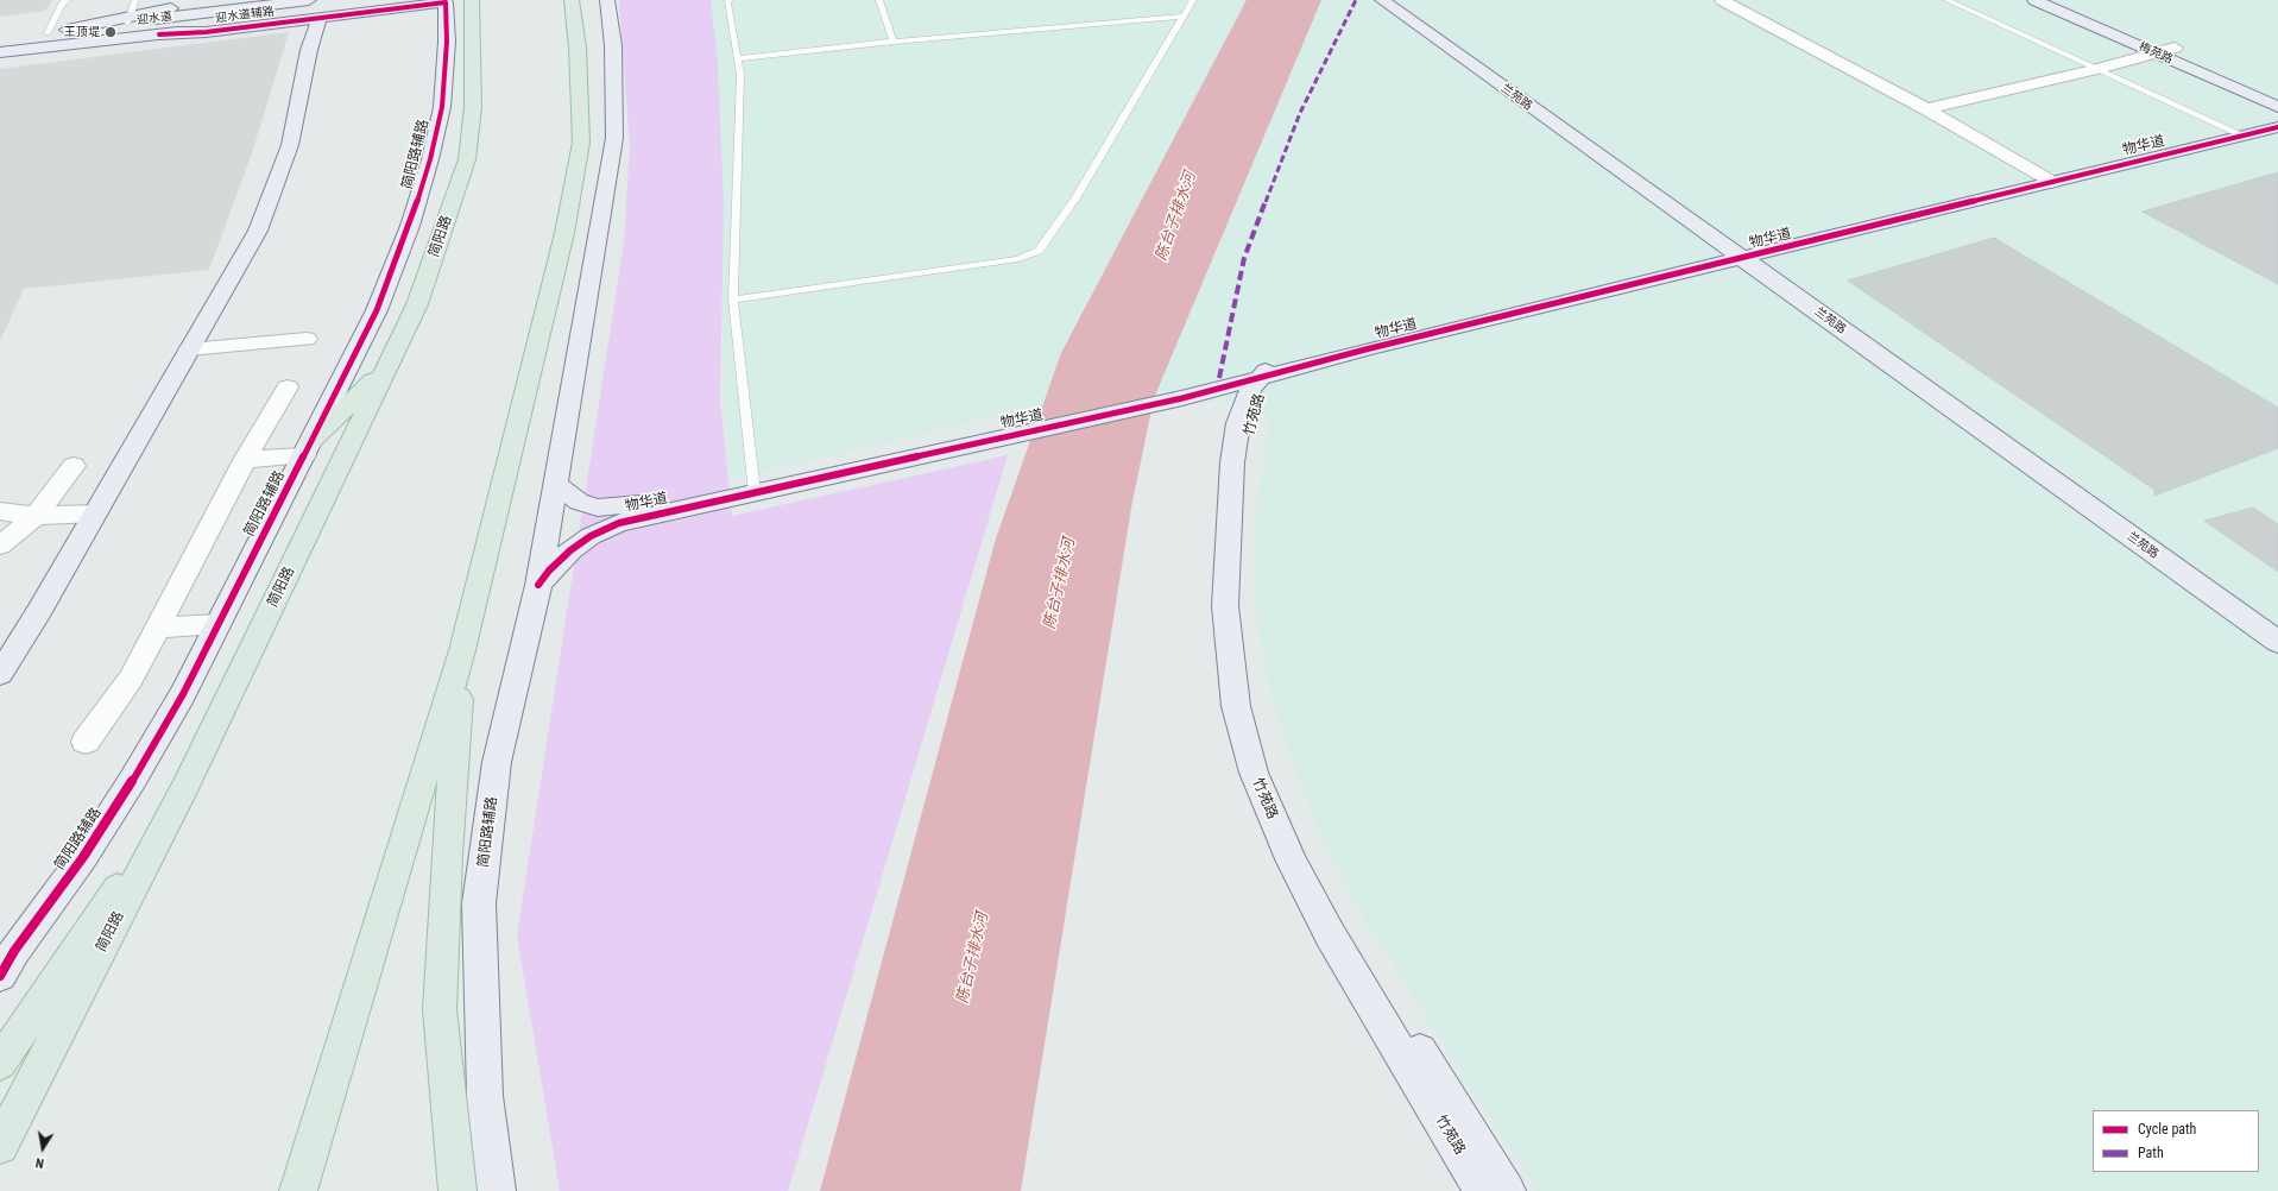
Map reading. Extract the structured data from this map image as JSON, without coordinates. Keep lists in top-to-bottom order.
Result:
{
  "streets": {
    "highway": ["简阳路"],
    "street": [
      "迎水道辅路",
      "迎水道",
      "梅苑路",
      "兰苑路",
      "物华道",
      "简阳路辅路",
      "竹苑路"
    ]
  },
  "crossings": [
    ["迎水道辅路", "迎水道"],
    ["迎水道辅路", "简阳路辅路"],
    ["兰苑路", "物华道"],
    ["物华道", "简阳路辅路"],
    ["物华道", "竹苑路"]
  ],
  "water": ["陈台子排水河"],
  "places": ["王顶堤"],
  "legend": ["Cycle path", "Path"],
  "north": "bottom"
}
